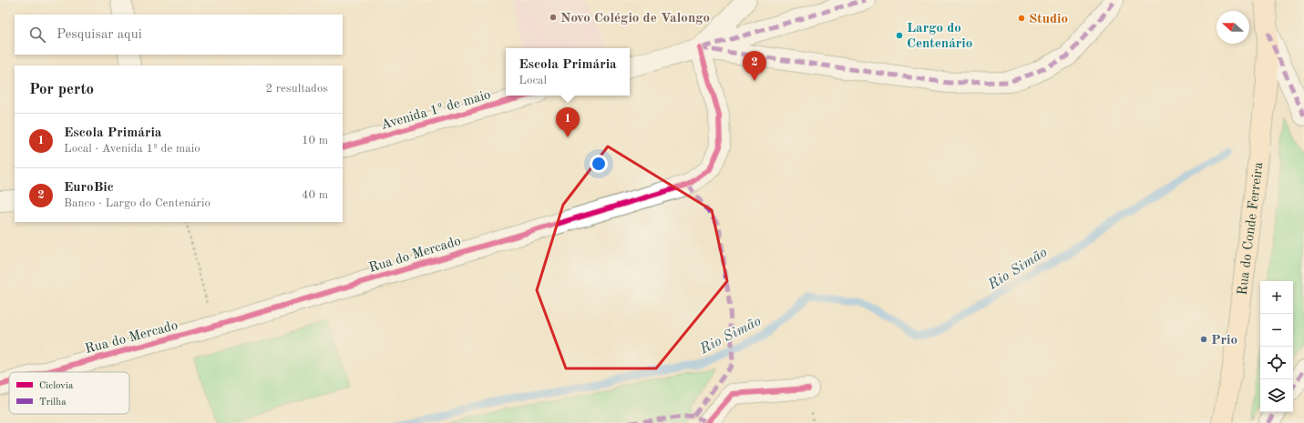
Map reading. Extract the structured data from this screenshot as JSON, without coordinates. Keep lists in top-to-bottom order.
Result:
{
  "streets": {
    "main road": ["Rua do Conde Ferreira"],
    "street": ["Avenida 1º de maio", "Rua do Mercado"]
  },
  "water": ["Rio Simão"],
  "places": [
    "Novo Colégio de Valongo",
    "Studio",
    "Largo do Centenário",
    "Prio"
  ],
  "legend": ["Ciclovia", "Trilha"],
  "north": "left",
  "page": {
    "search": "Pesquisar aqui",
    "popup": ["Escola Primária", "Local"],
    "pins": ["2", "1"],
    "heading": ["Por perto", "2 resultados"],
    "list": [
      {
        "mark": "1",
        "name": "Escola Primária",
        "note": "Local · Avenida 1º de maio",
        "value": "10 m"
      },
      {
        "mark": "2",
        "name": "EuroBic",
        "note": "Banco · Largo do Centenário",
        "value": "40 m"
      }
    ],
    "map_buttons": ["+", "−"]
  }
}
